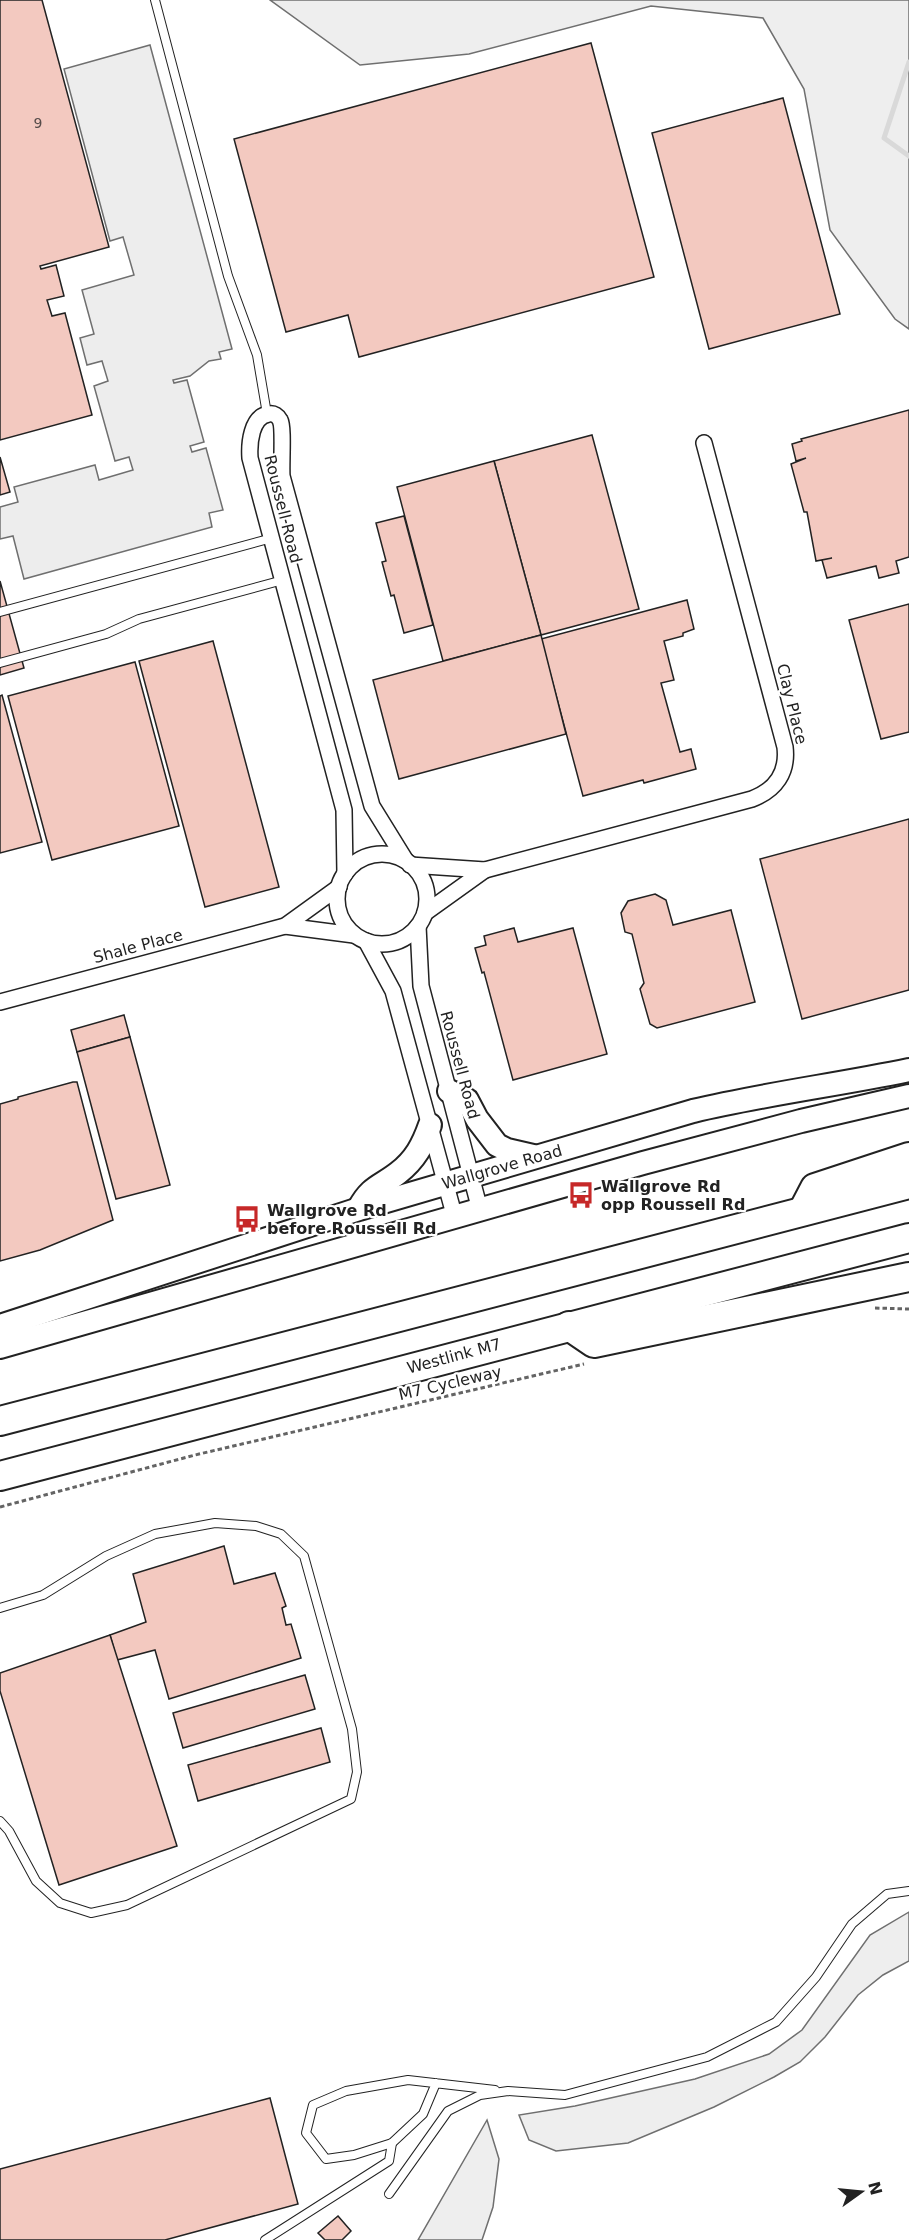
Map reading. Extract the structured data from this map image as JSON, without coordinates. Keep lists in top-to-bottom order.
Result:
{
  "streets": {
    "highway": ["Westlink M7"],
    "main road": ["Wallgrove Road"],
    "street": ["Roussell Road", "Clay Place", "Shale Place"],
    "path": ["M7 Cycleway"]
  },
  "crossings": [
    ["Roussell Road", "Clay Place"],
    ["Roussell Road", "Shale Place"],
    ["Roussell Road", "Wallgrove Road"],
    ["Clay Place", "Shale Place"]
  ],
  "places": {
    "bus stop": ["Wallgrove Rd opp Roussell Rd", "Wallgrove Rd before Roussell Rd"]
  },
  "house_numbers": ["9"],
  "north": "right"
}
